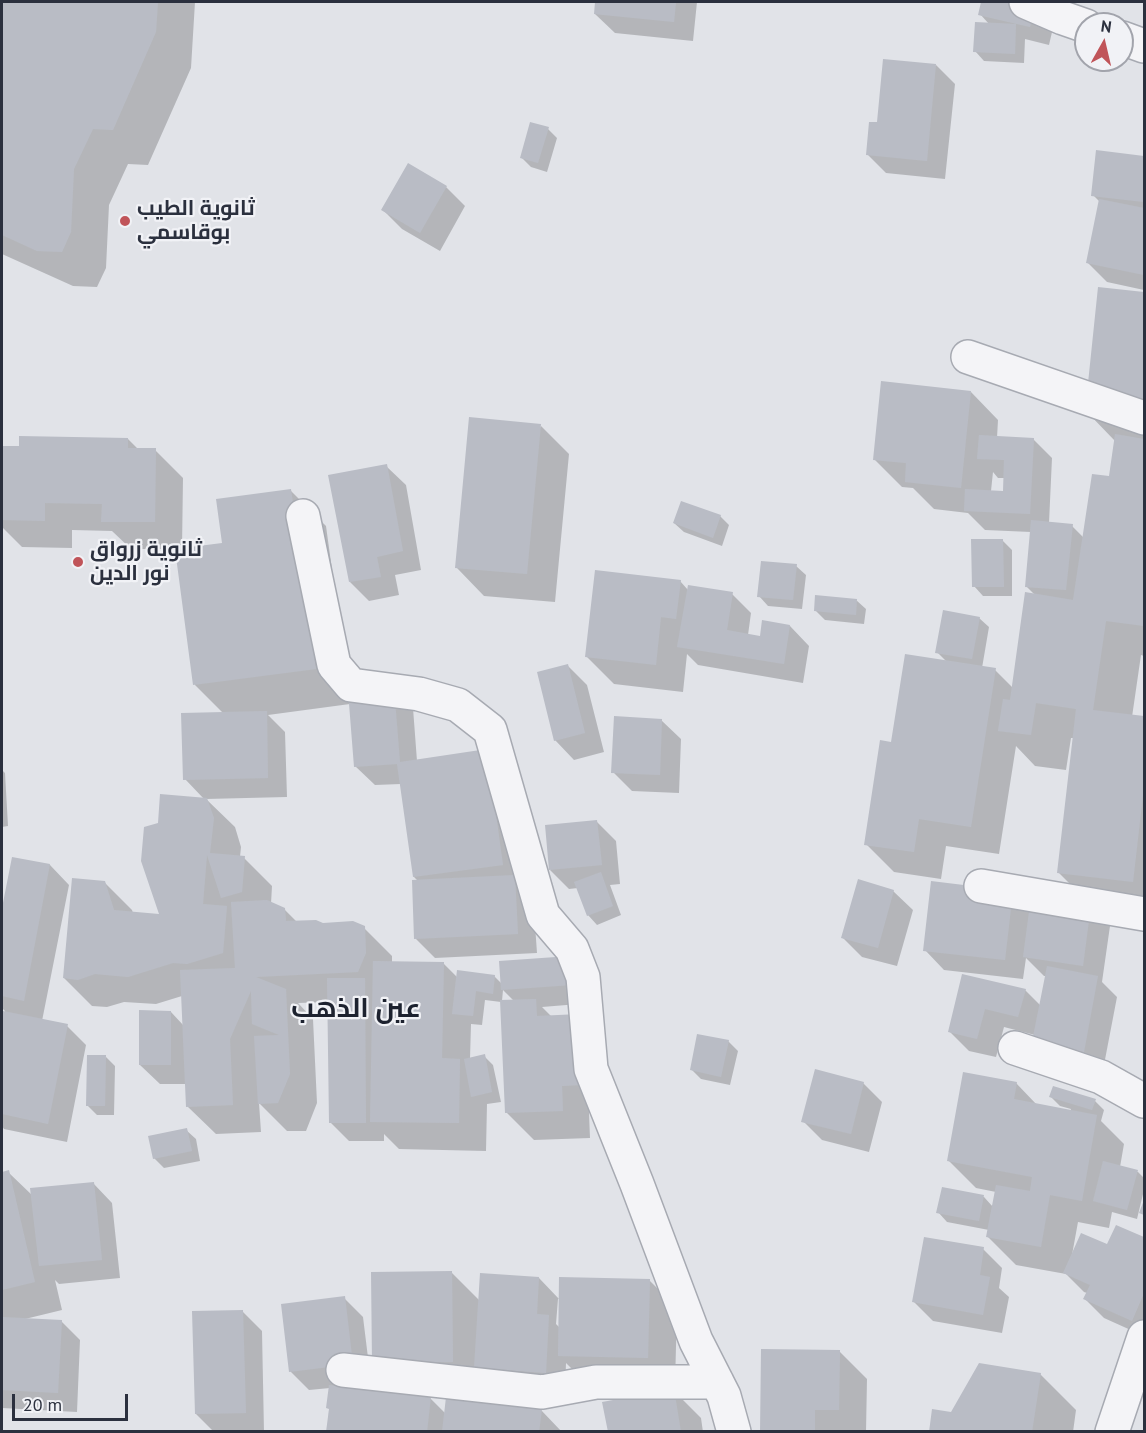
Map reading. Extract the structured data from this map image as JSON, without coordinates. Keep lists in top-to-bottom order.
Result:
{
  "districts": ["عين الذهب"],
  "places": ["ثانوية الطيب بوقاسمي", "ثانوية زرواق نور الدين"],
  "scale_bar": "20 m",
  "north": "top"
}
